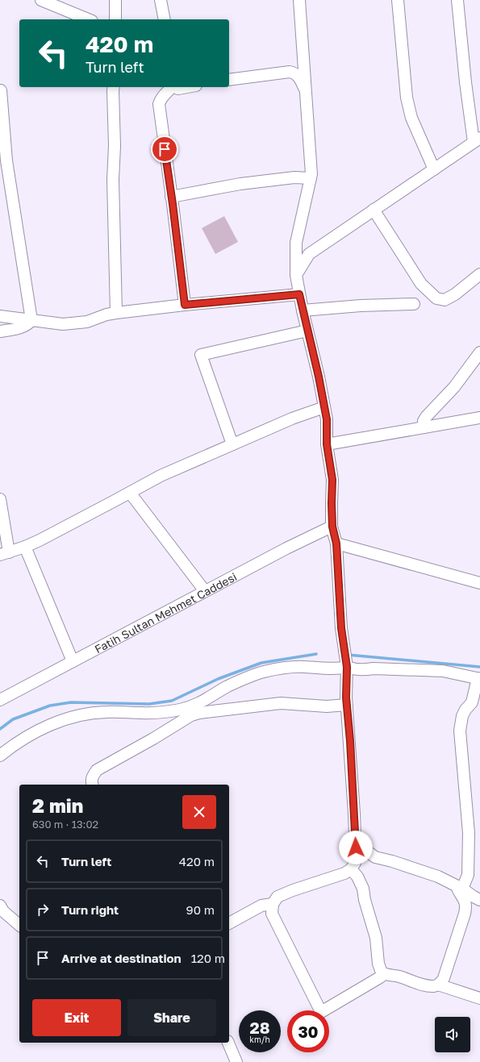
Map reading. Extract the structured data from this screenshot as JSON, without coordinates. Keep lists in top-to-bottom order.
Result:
{
  "streets": {
    "street": ["Fatih Sultan Mehmet Caddesi"]
  },
  "page": {
    "turn": ["420 m", "Turn left"],
    "heading": ["2 min", "630 m · 13:02"],
    "list": [
      {
        "name": "Turn left",
        "value": "420 m"
      },
      {
        "name": "Turn right",
        "value": "90 m"
      },
      {
        "name": "Arrive at destination",
        "value": "120 m"
      }
    ],
    "buttons": ["Exit", "Share"],
    "speed": "28 km/h",
    "limit": "30"
  }
}
